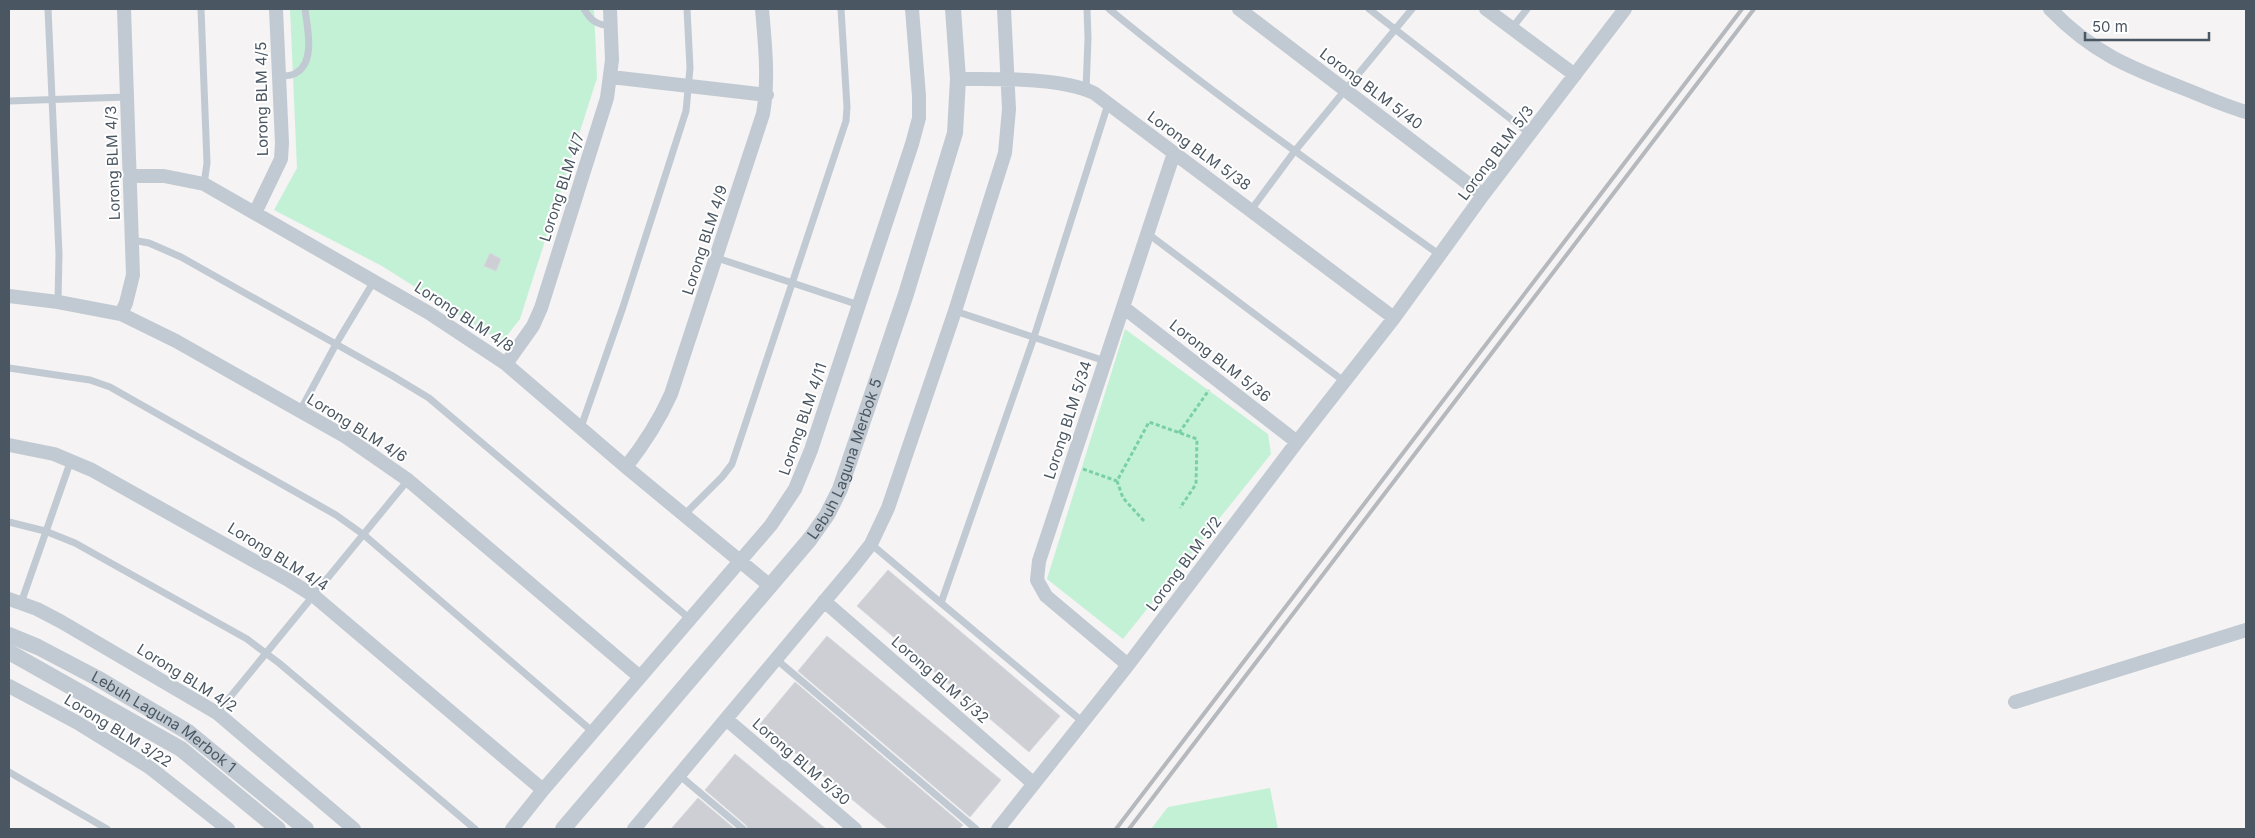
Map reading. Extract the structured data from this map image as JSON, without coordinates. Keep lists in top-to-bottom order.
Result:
{
  "streets": {
    "street": [
      "Lorong BLM 5/40",
      "Lorong BLM 4/5",
      "Lorong BLM 5/38",
      "Lorong BLM 5/3",
      "Lorong BLM 4/3",
      "Lorong BLM 4/7",
      "Lorong BLM 4/9",
      "Lorong BLM 4/8",
      "Lorong BLM 5/36",
      "Lorong BLM 4/11",
      "Lorong BLM 5/34",
      "Lorong BLM 4/6",
      "Lebuh Laguna Merbok 5",
      "Lorong BLM 4/4",
      "Lorong BLM 5/2",
      "Lorong BLM 4/2",
      "Lorong BLM 5/32",
      "Lebuh Laguna Merbok 1",
      "Lorong BLM 3/22",
      "Lorong BLM 5/30"
    ]
  },
  "crossings": [
    ["Lorong BLM 5/40", "Lorong BLM 5/3"],
    ["Lorong BLM 4/5", "Lorong BLM 4/8"],
    ["Lorong BLM 5/38", "Lorong BLM 5/3"],
    ["Lorong BLM 5/38", "Lorong BLM 5/34"],
    ["Lorong BLM 5/38", "Lebuh Laguna Merbok 5"],
    ["Lorong BLM 5/38", "Lorong BLM 5/2"],
    ["Lorong BLM 5/3", "Lorong BLM 5/2"],
    ["Lorong BLM 4/3", "Lorong BLM 4/8"],
    ["Lorong BLM 4/3", "Lorong BLM 4/6"],
    ["Lorong BLM 4/7", "Lorong BLM 4/8"],
    ["Lorong BLM 4/9", "Lorong BLM 4/8"],
    ["Lorong BLM 4/8", "Lorong BLM 4/11"],
    ["Lorong BLM 4/8", "Lebuh Laguna Merbok 5"],
    ["Lorong BLM 5/36", "Lorong BLM 5/34"],
    ["Lorong BLM 5/36", "Lorong BLM 5/2"],
    ["Lorong BLM 4/11", "Lorong BLM 4/6"],
    ["Lorong BLM 4/11", "Lorong BLM 4/4"],
    ["Lorong BLM 5/34", "Lorong BLM 5/2"],
    ["Lorong BLM 5/2", "Lorong BLM 5/32"]
  ],
  "scale_bar": "50 m"
}
